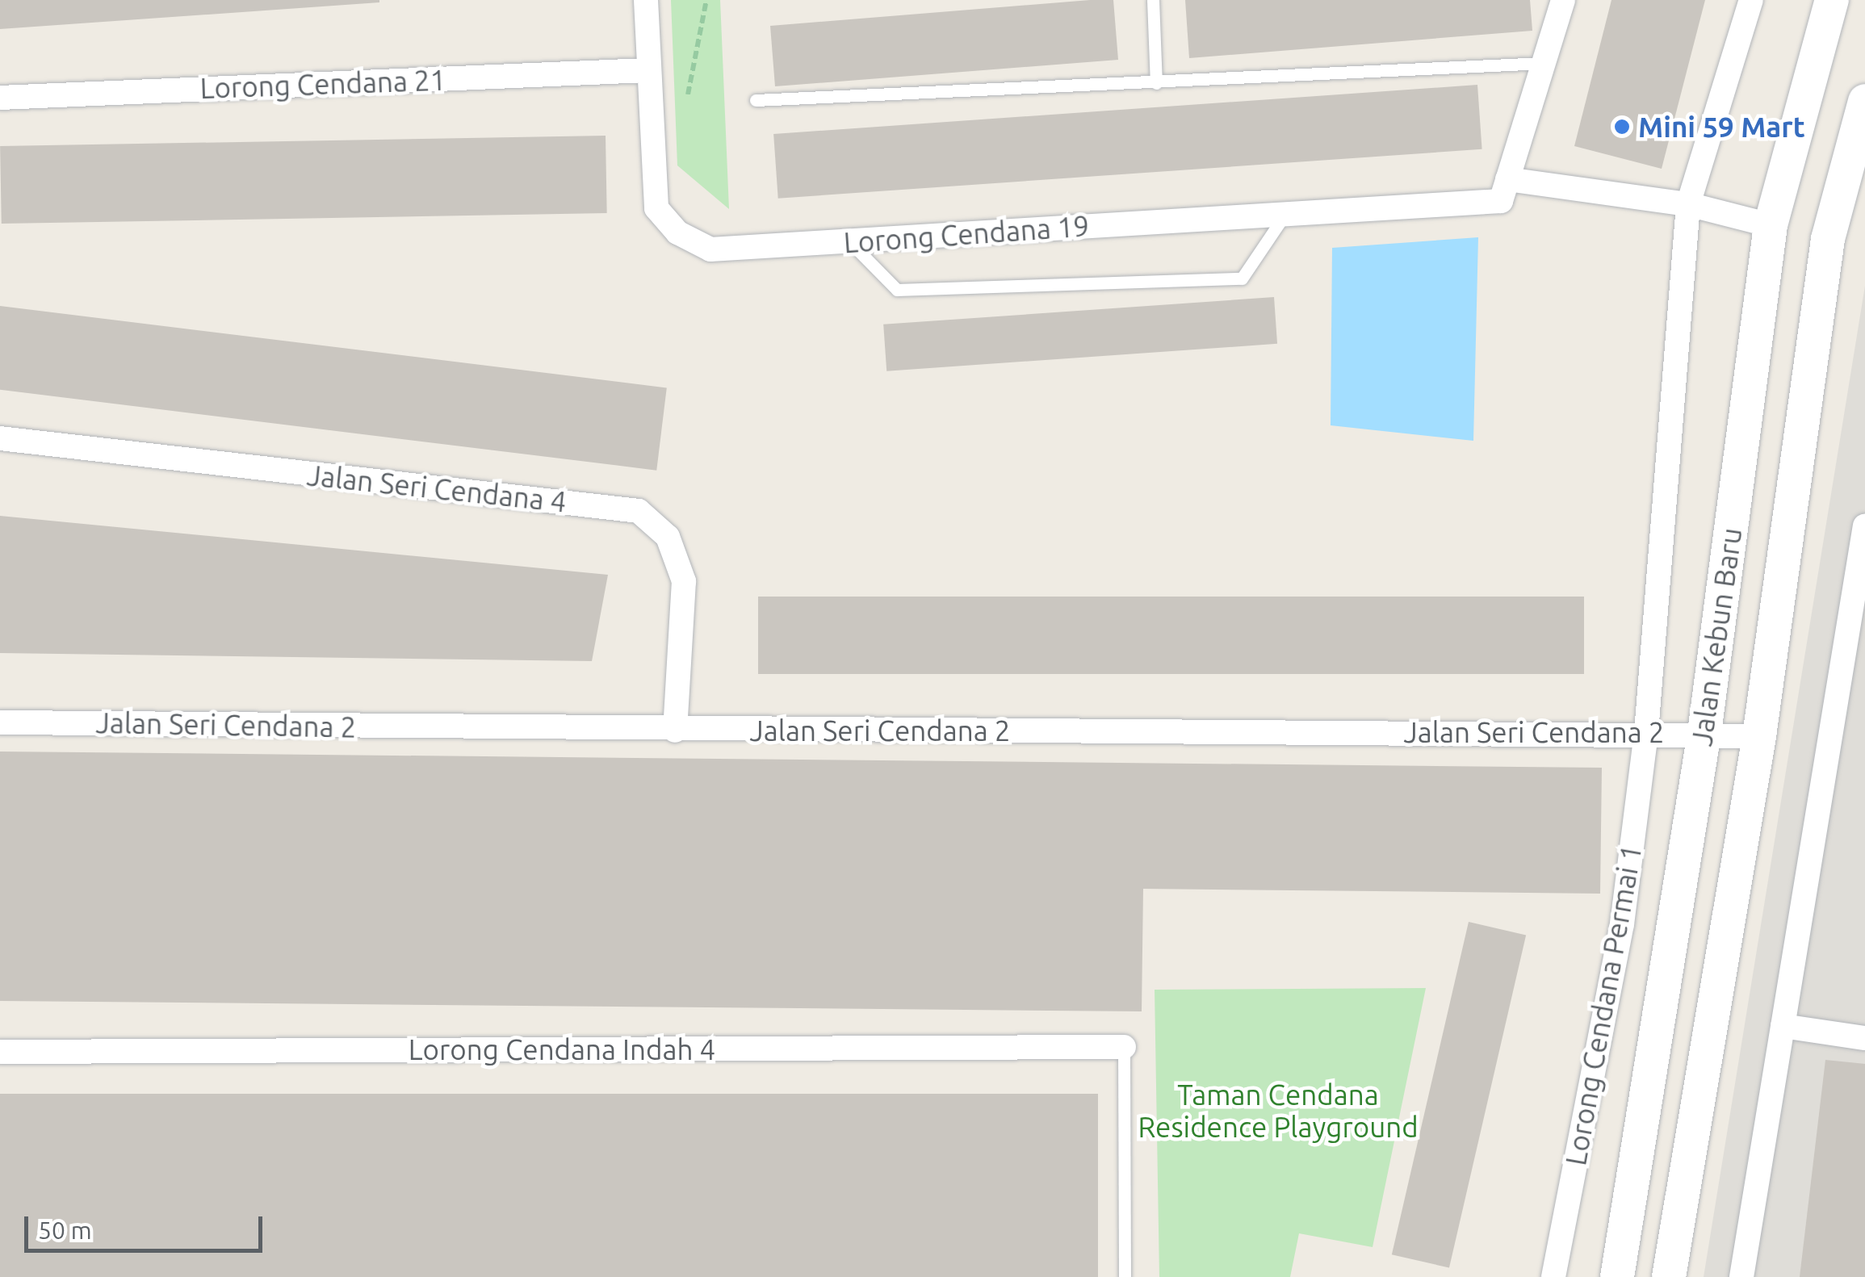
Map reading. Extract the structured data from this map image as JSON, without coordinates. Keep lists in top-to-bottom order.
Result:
{
  "streets": {
    "street": [
      "Lorong Cendana 21",
      "Lorong Cendana 19",
      "Jalan Seri Cendana 4",
      "Jalan Kebun Baru",
      "Jalan Seri Cendana 2",
      "Lorong Cendana Permai 1",
      "Lorong Cendana Indah 4"
    ]
  },
  "crossings": [
    ["Lorong Cendana 21", "Lorong Cendana 19"],
    ["Lorong Cendana 19", "Jalan Kebun Baru"],
    ["Lorong Cendana 19", "Lorong Cendana Permai 1"],
    ["Jalan Seri Cendana 4", "Jalan Seri Cendana 2"],
    ["Jalan Kebun Baru", "Jalan Seri Cendana 2"],
    ["Jalan Seri Cendana 2", "Lorong Cendana Permai 1"]
  ],
  "parks": ["Taman Cendana Residence Playground"],
  "places": ["Mini 59 Mart"],
  "scale_bar": "50 m"
}
